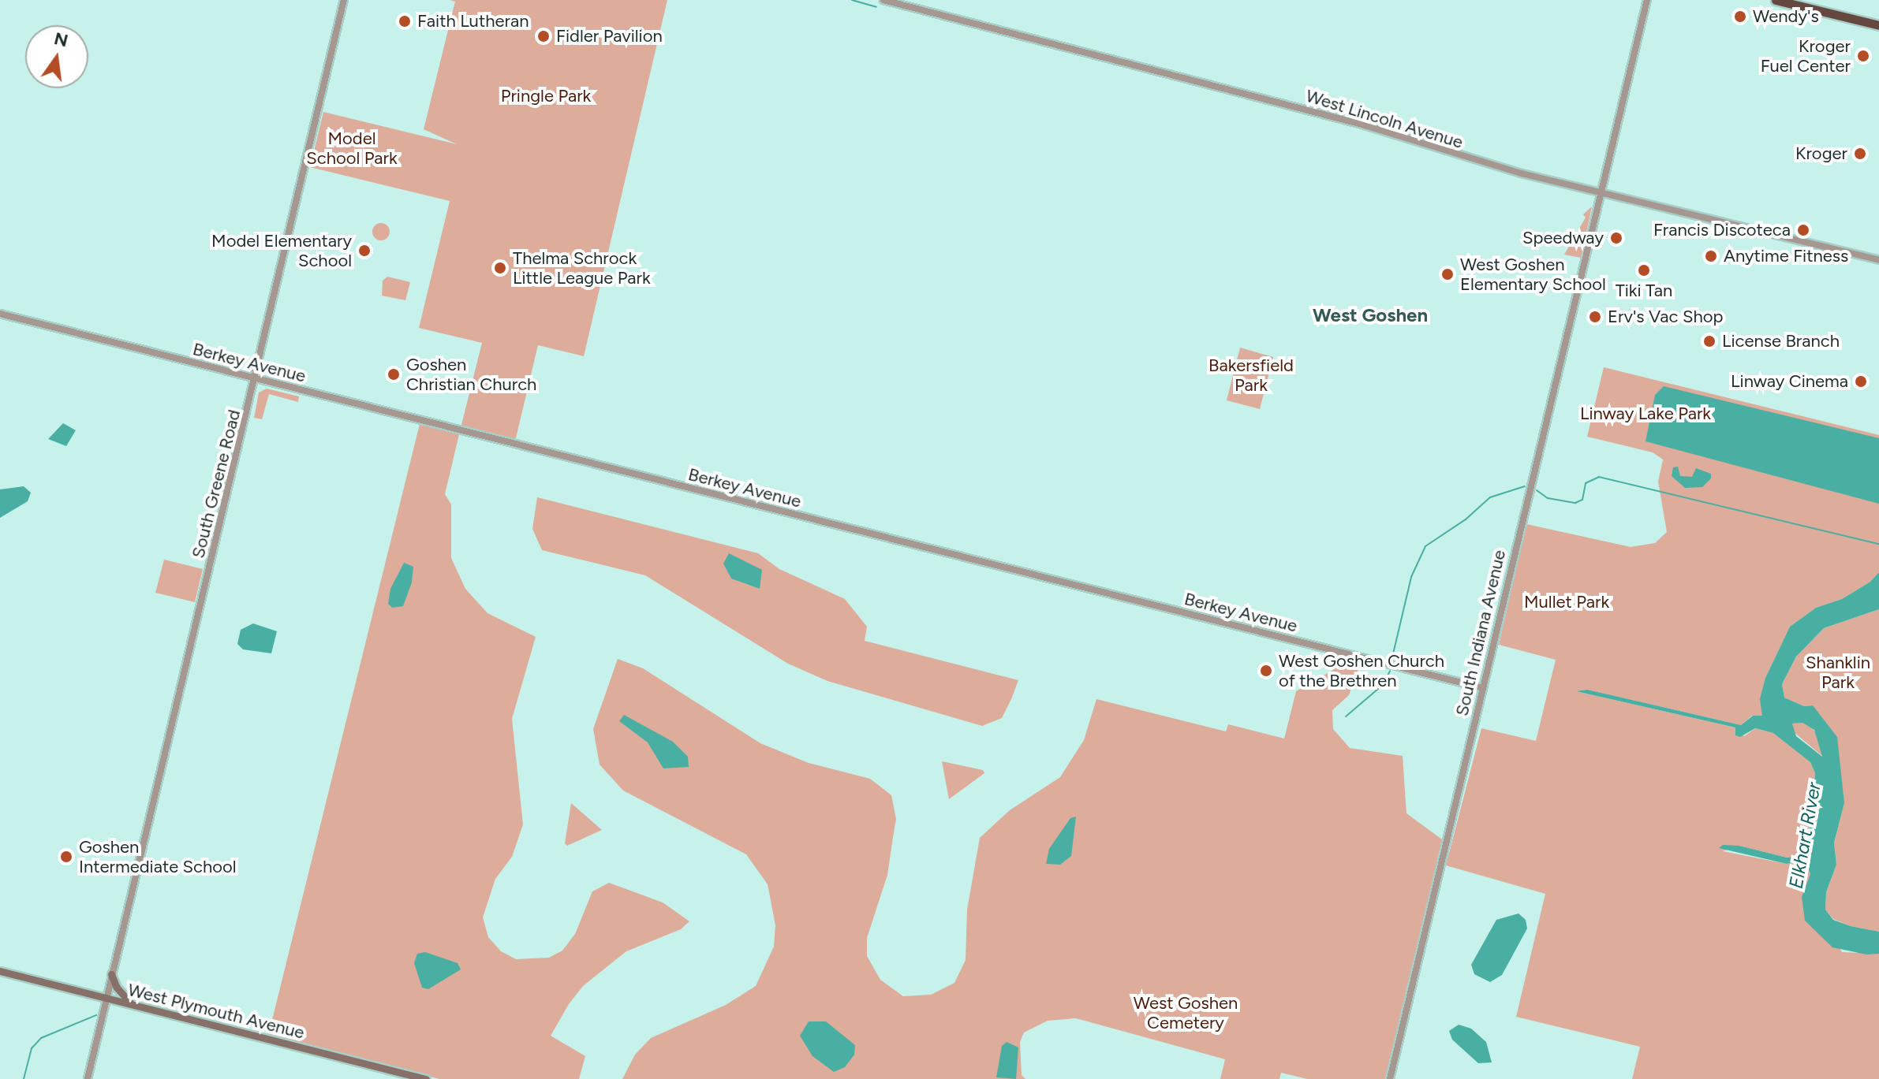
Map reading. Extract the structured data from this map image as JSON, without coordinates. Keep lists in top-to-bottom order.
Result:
{
  "streets": {
    "main road": ["West Plymouth Avenue"],
    "street": [
      "West Lincoln Avenue",
      "Berkey Avenue",
      "South Greene Road",
      "South Indiana Avenue"
    ]
  },
  "crossings": [
    ["West Lincoln Avenue", "South Indiana Avenue"],
    ["Berkey Avenue", "South Greene Road"],
    ["Berkey Avenue", "South Indiana Avenue"],
    ["South Greene Road", "West Plymouth Avenue"]
  ],
  "districts": ["West Goshen"],
  "water": ["Elkhart River"],
  "parks": [
    "Pringle Park",
    "Model School Park",
    "Bakersfield Park",
    "Linway Lake Park",
    "Mullet Park",
    "Shanklin Park",
    "West Goshen Cemetery"
  ],
  "places": [
    "Wendy's",
    "Faith Lutheran",
    "Fidler Pavilion",
    "Kroger Fuel Center",
    "Kroger",
    "Francis Discoteca",
    "Speedway",
    "Model Elementary School",
    "Anytime Fitness",
    "Thelma Schrock Little League Park",
    "Tiki Tan",
    "West Goshen Elementary School",
    "Erv's Vac Shop",
    "License Branch",
    "Goshen Christian Church",
    "Linway Cinema",
    "West Goshen Church of the Brethren",
    "Goshen Intermediate School"
  ],
  "north": "top"
}
